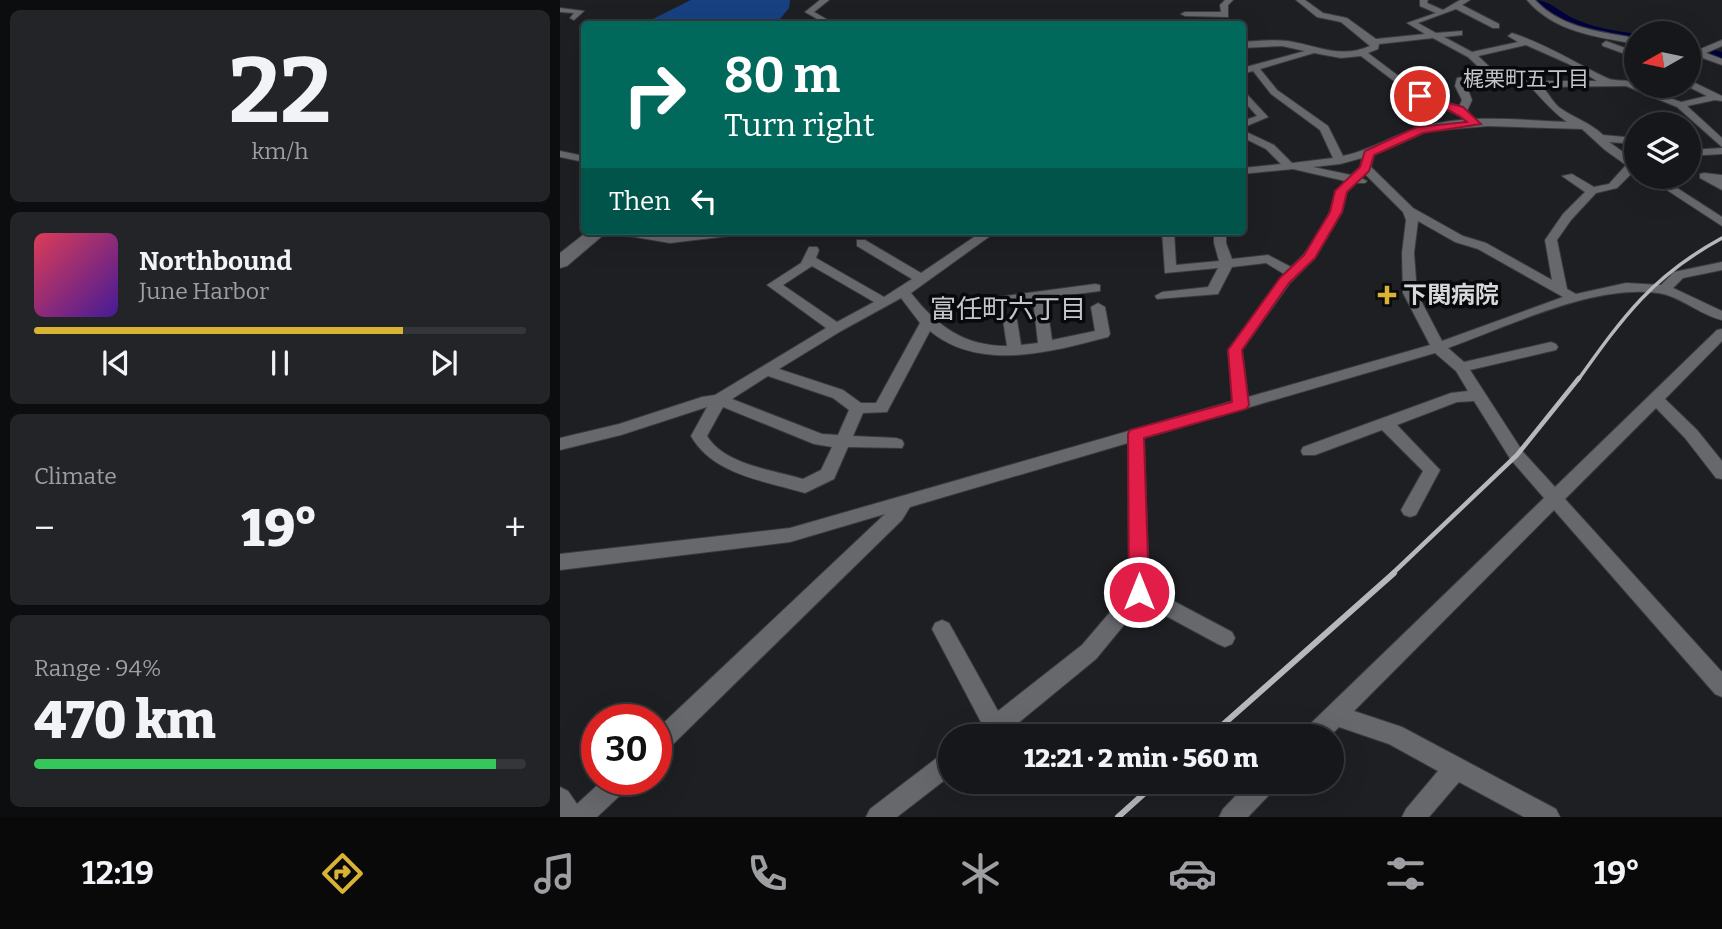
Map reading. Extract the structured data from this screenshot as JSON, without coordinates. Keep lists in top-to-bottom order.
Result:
{
  "districts": ["梶栗町五丁目", "富任町六丁目"],
  "places": {
    "health": ["下関病院"]
  },
  "north": "left",
  "page": {
    "tile": [
      ["22", "km/h"],
      "Climate",
      ["Range · 94%", "470 km"]
    ],
    "turn": ["80 m", "Turn right"],
    "then": "Then",
    "song": ["Northbound", "June Harbor"],
    "heat": ["−", "19°", "+"],
    "limit": "30",
    "trip": "12:21 · 2 min · 560 m",
    "tabs": ["12:19", "19°"]
  }
}
